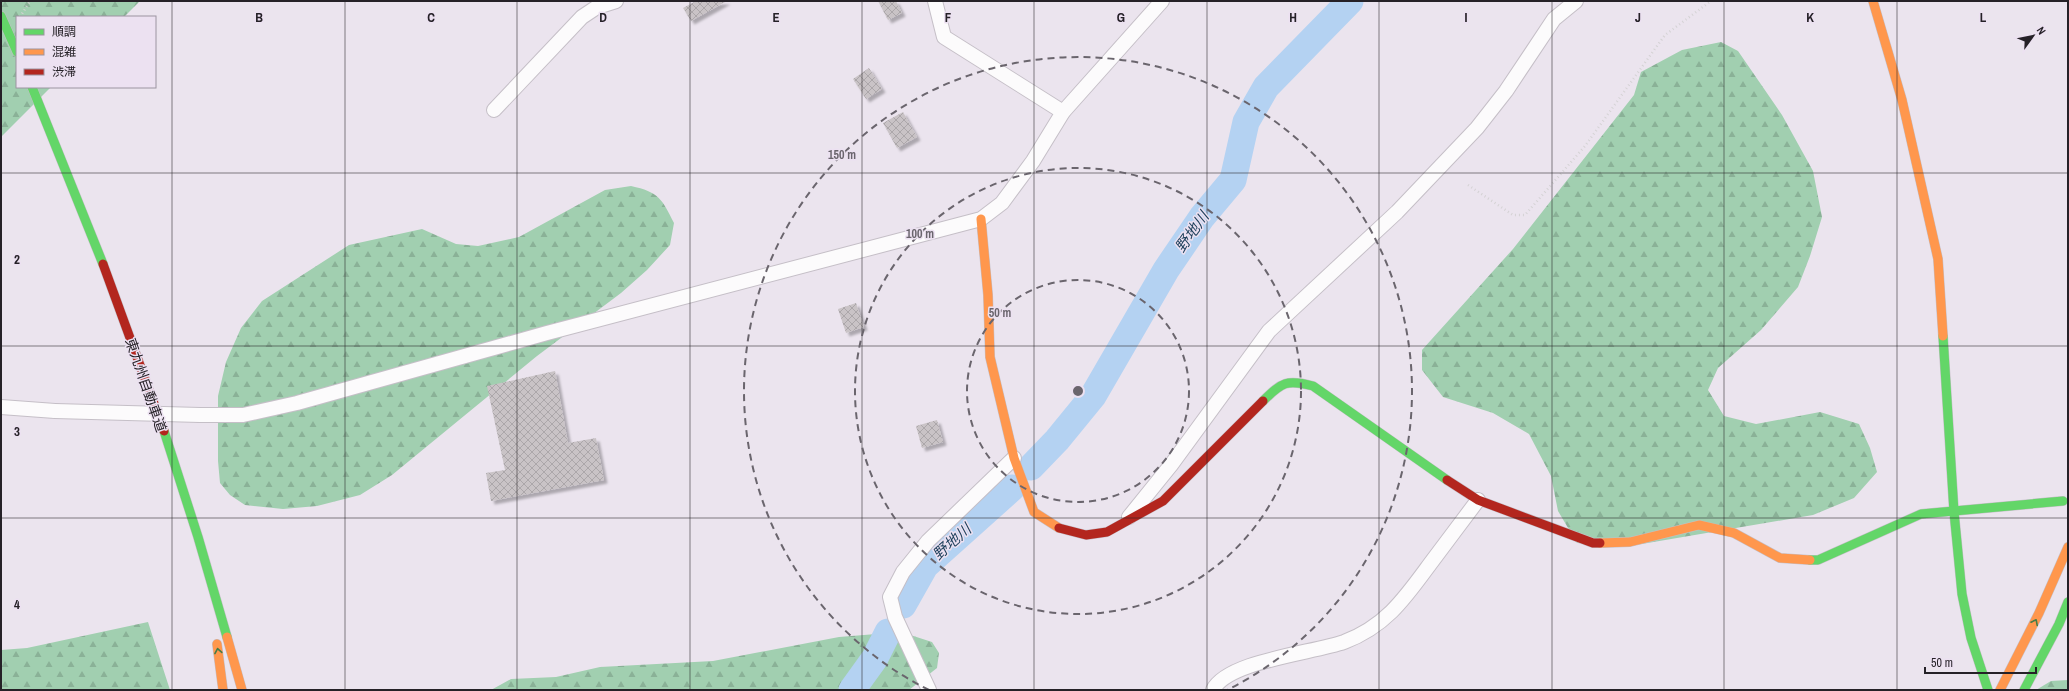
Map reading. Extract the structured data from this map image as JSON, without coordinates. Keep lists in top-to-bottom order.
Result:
{
  "streets": {
    "main road": ["東九州自動車道"]
  },
  "water": ["野地川"],
  "legend": ["順調", "混雑", "渋滞"],
  "scale_bar": "50 m",
  "north": "top right",
  "grid": {
    "columns": [
      "B",
      "C",
      "D",
      "E",
      "F",
      "G",
      "H",
      "I",
      "J",
      "K",
      "L"
    ],
    "rows": ["2", "3", "4"]
  },
  "rings": ["150 m", "100 m", "50 m"]
}
